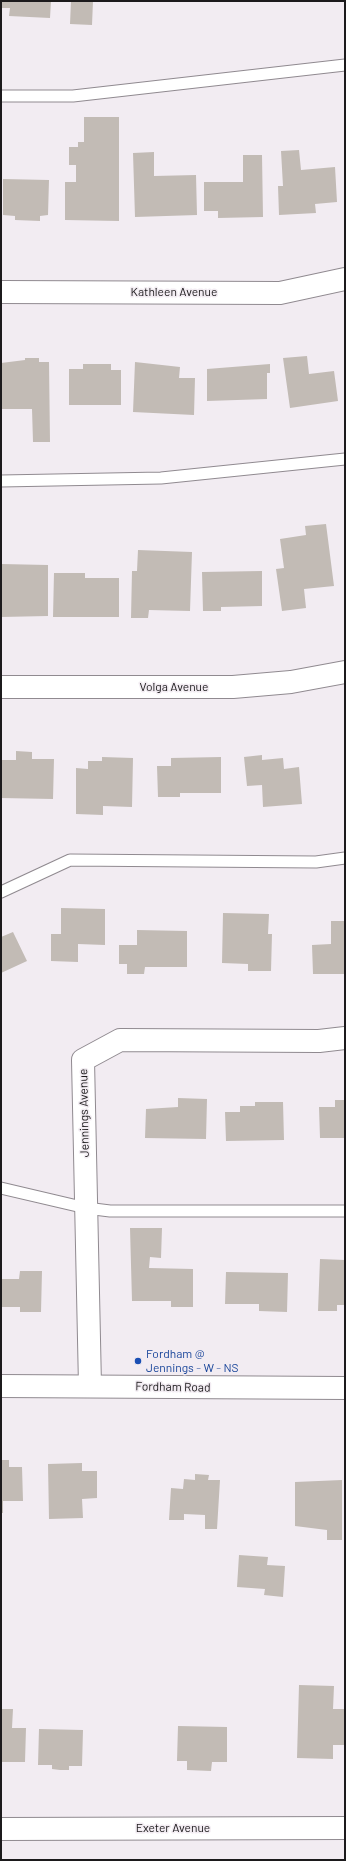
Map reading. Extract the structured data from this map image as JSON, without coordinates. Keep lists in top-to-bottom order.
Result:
{
  "streets": {
    "street": [
      "Kathleen Avenue",
      "Volga Avenue",
      "Jennings Avenue",
      "Fordham Road",
      "Exeter Avenue"
    ]
  },
  "crossings": [
    ["Jennings Avenue", "Fordham Road"]
  ],
  "places": ["Fordham @ Jennings - W - NS"]
}
